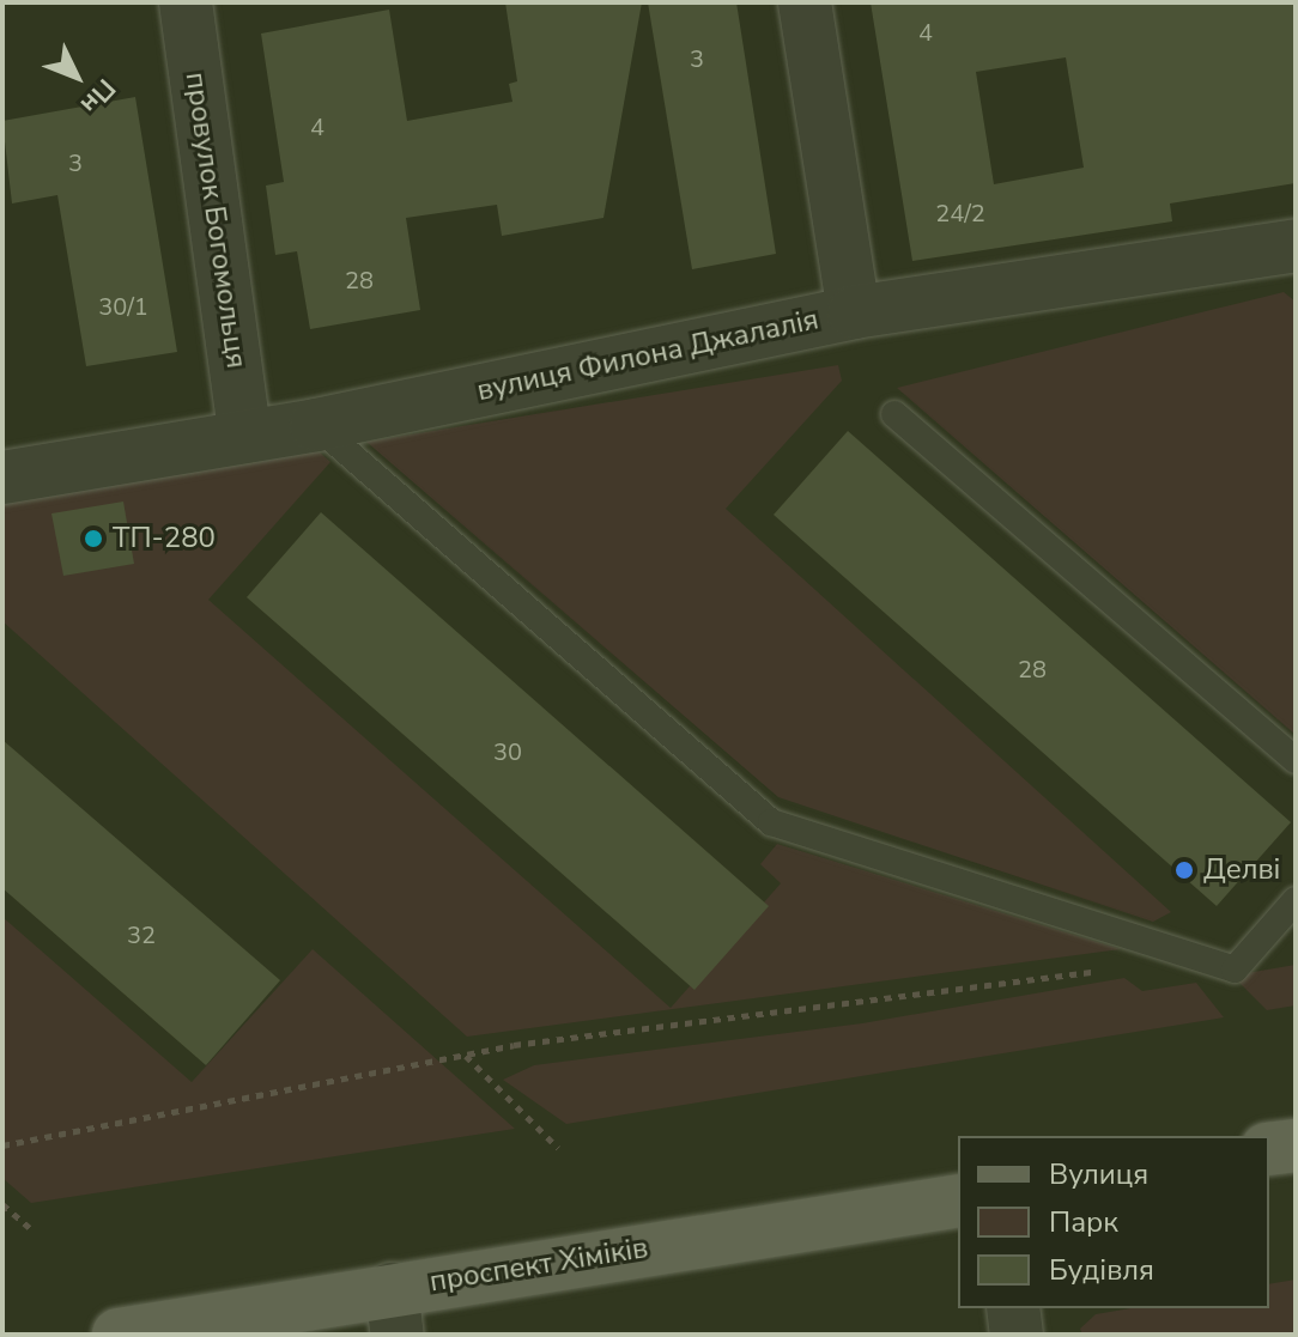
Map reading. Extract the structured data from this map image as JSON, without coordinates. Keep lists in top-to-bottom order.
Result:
{
  "streets": {
    "main road": ["проспект Хіміків"],
    "street": ["провулок Богомольця", "вулиця Филона Джалалія"]
  },
  "crossings": [
    ["провулок Богомольця", "вулиця Филона Джалалія"]
  ],
  "places": ["ТП-280", "Делві"],
  "house_numbers": [
    "4",
    "3",
    "4",
    "3",
    "24/2",
    "28",
    "30/1",
    "28",
    "30",
    "32"
  ],
  "legend": ["Вулиця", "Парк", "Будівля"],
  "north": "bottom right"
}
